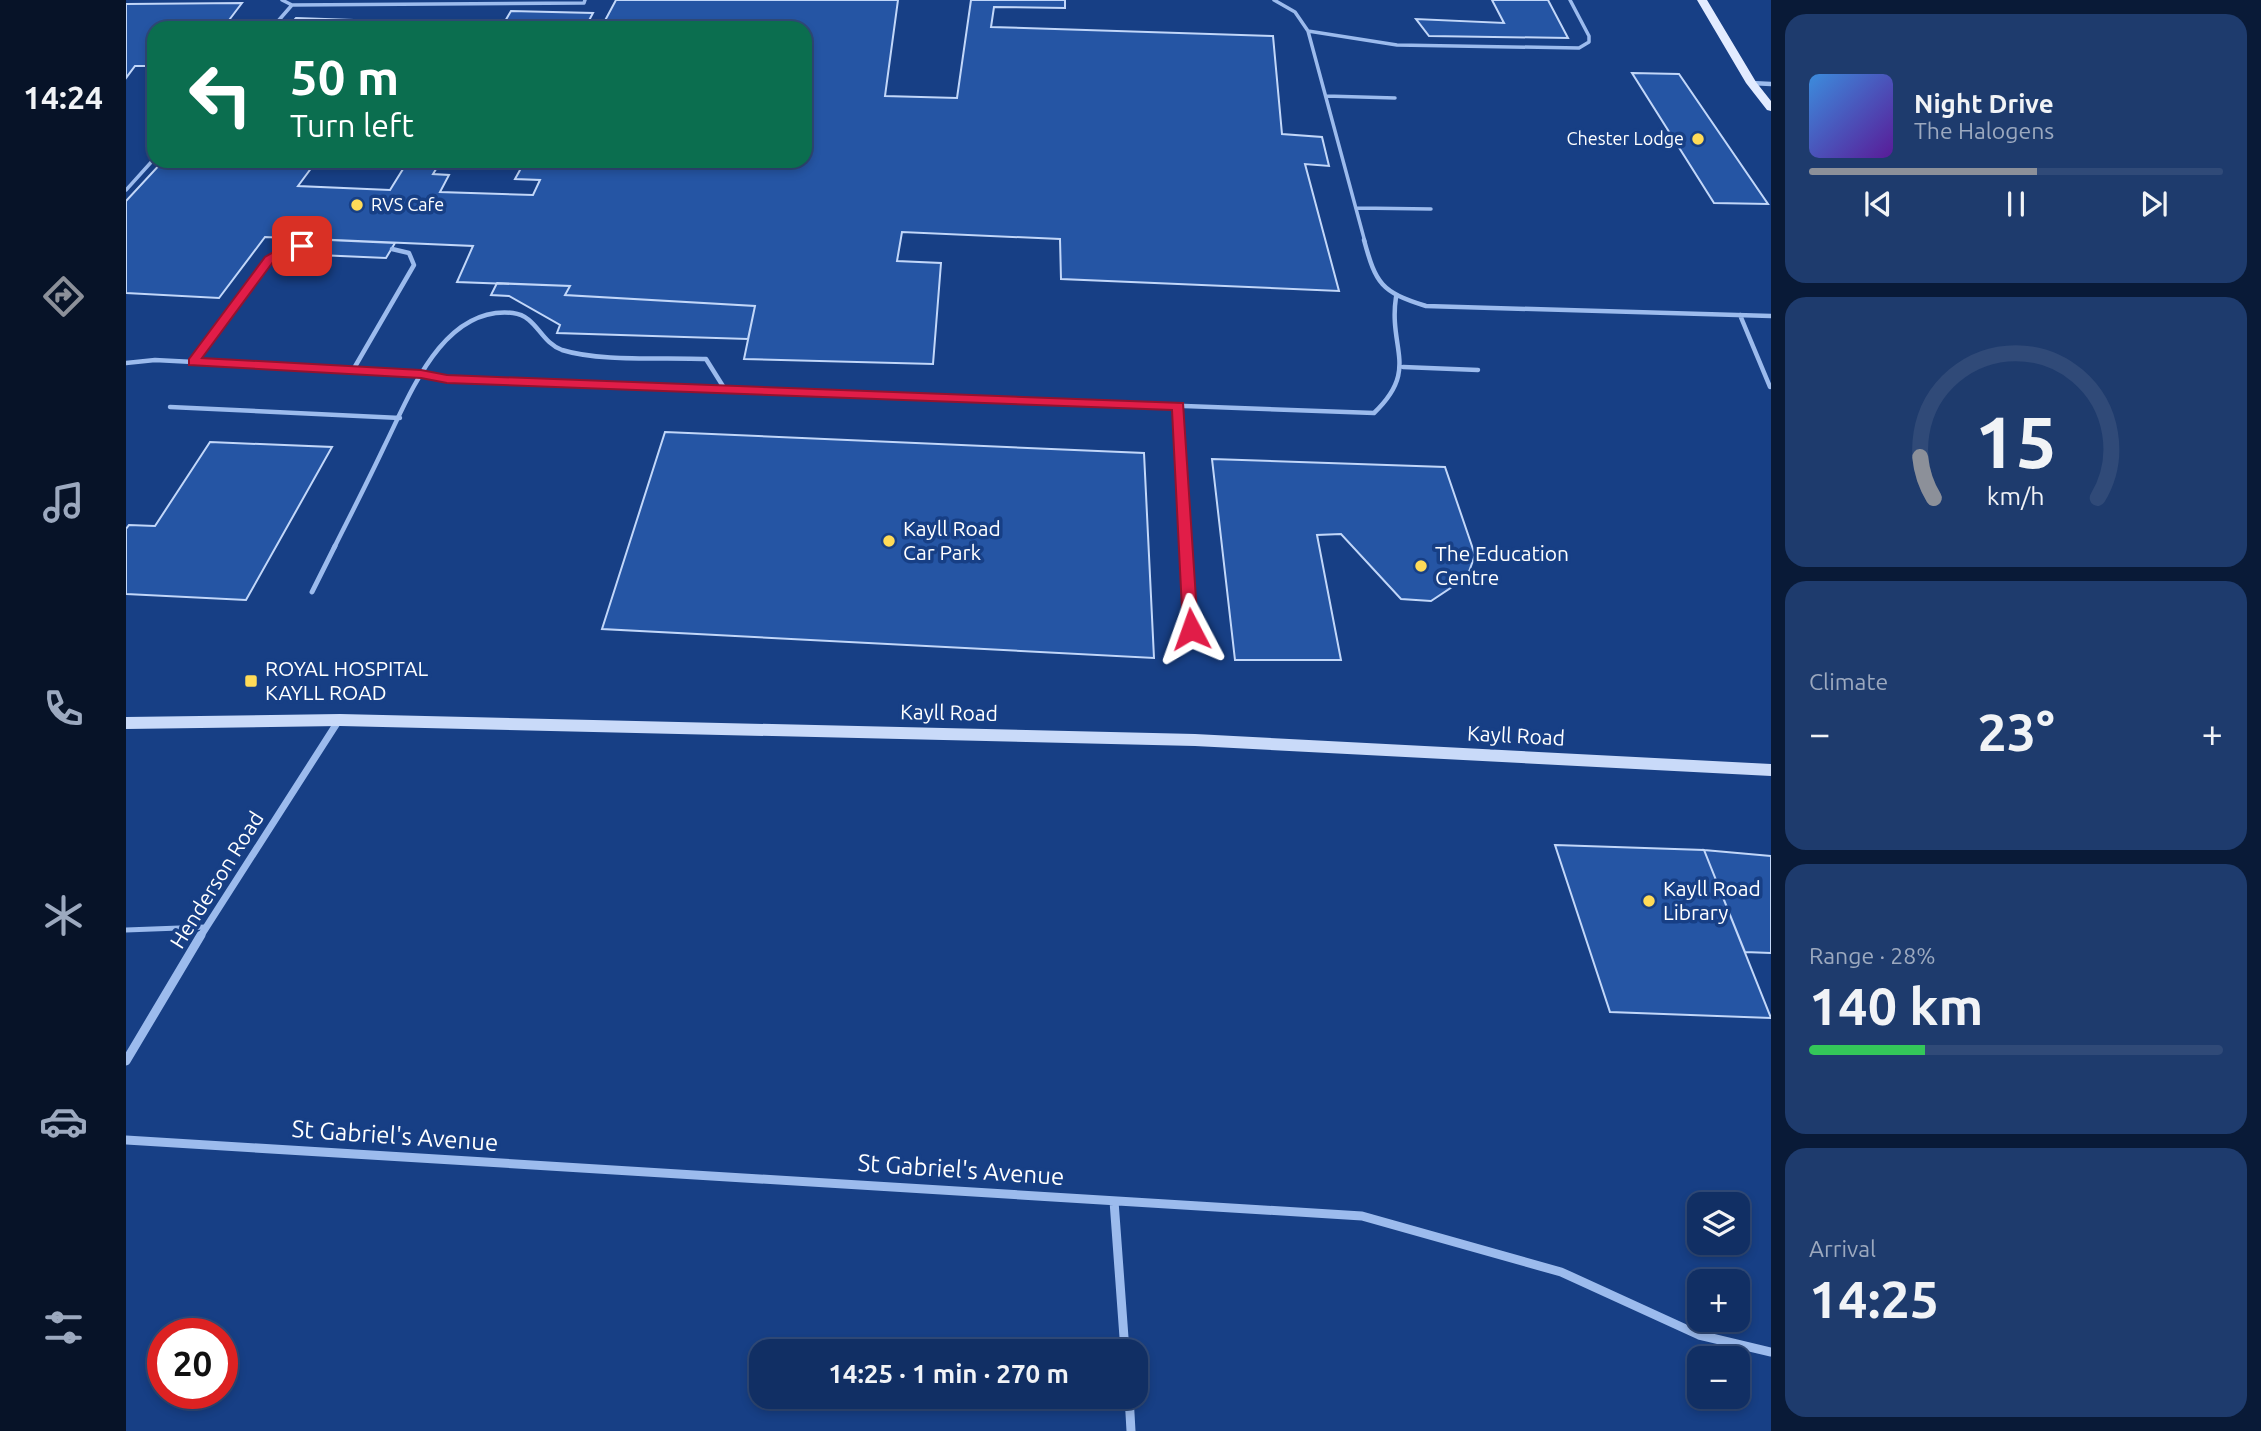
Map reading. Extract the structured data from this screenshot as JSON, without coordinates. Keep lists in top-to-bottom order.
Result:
{
  "streets": {
    "street": ["Kayll Road", "Henderson Road", "St Gabriel's Avenue"]
  },
  "crossings": [
    ["Kayll Road", "Henderson Road"]
  ],
  "places": {
    "other": [
      "Chester Lodge",
      "RVS Cafe",
      "Kayll Road Car Park",
      "The Education Centre",
      "Kayll Road Library"
    ],
    "transit": ["ROYAL HOSPITAL KAYLL ROAD"]
  },
  "page": {
    "tabs": "14:24",
    "turn": ["50 m", "Turn left"],
    "song": ["Night Drive", "The Halogens"],
    "tile": [
      "Climate",
      ["Range · 28%", "140 km"],
      ["Arrival", "14:25"]
    ],
    "heat": ["−", "23°", "+"],
    "map_buttons": ["+", "−"],
    "limit": "20",
    "trip": "14:25 · 1 min · 270 m",
    "gauge": ["15", "km/h"]
  }
}
